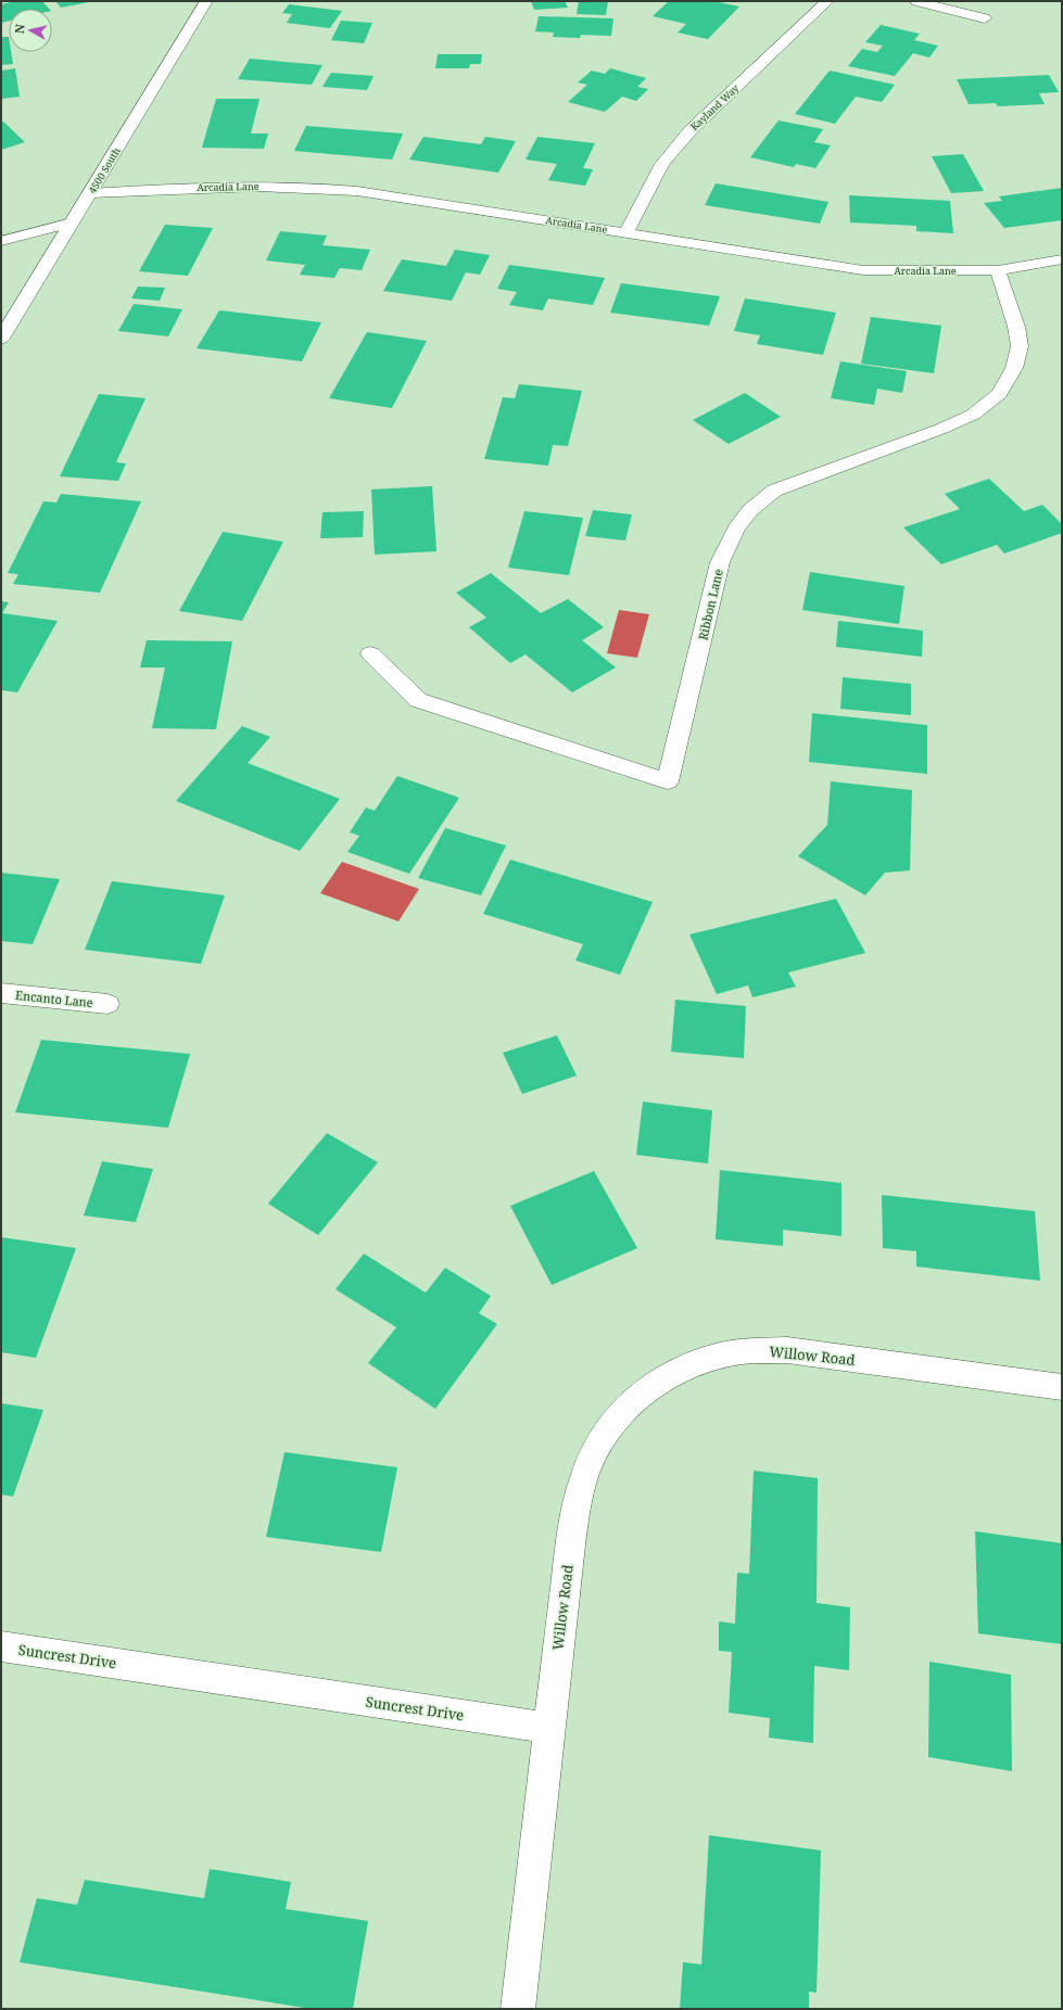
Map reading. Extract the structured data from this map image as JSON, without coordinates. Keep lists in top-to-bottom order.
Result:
{
  "streets": {
    "street": [
      "Kayland Way",
      "4500 South",
      "Arcadia Lane",
      "Ribbon Lane",
      "Encanto Lane",
      "Willow Road",
      "Suncrest Drive"
    ]
  },
  "crossings": [
    ["Kayland Way", "Arcadia Lane"],
    ["4500 South", "Arcadia Lane"],
    ["Arcadia Lane", "Ribbon Lane"],
    ["Willow Road", "Suncrest Drive"]
  ],
  "north": "left"
}
